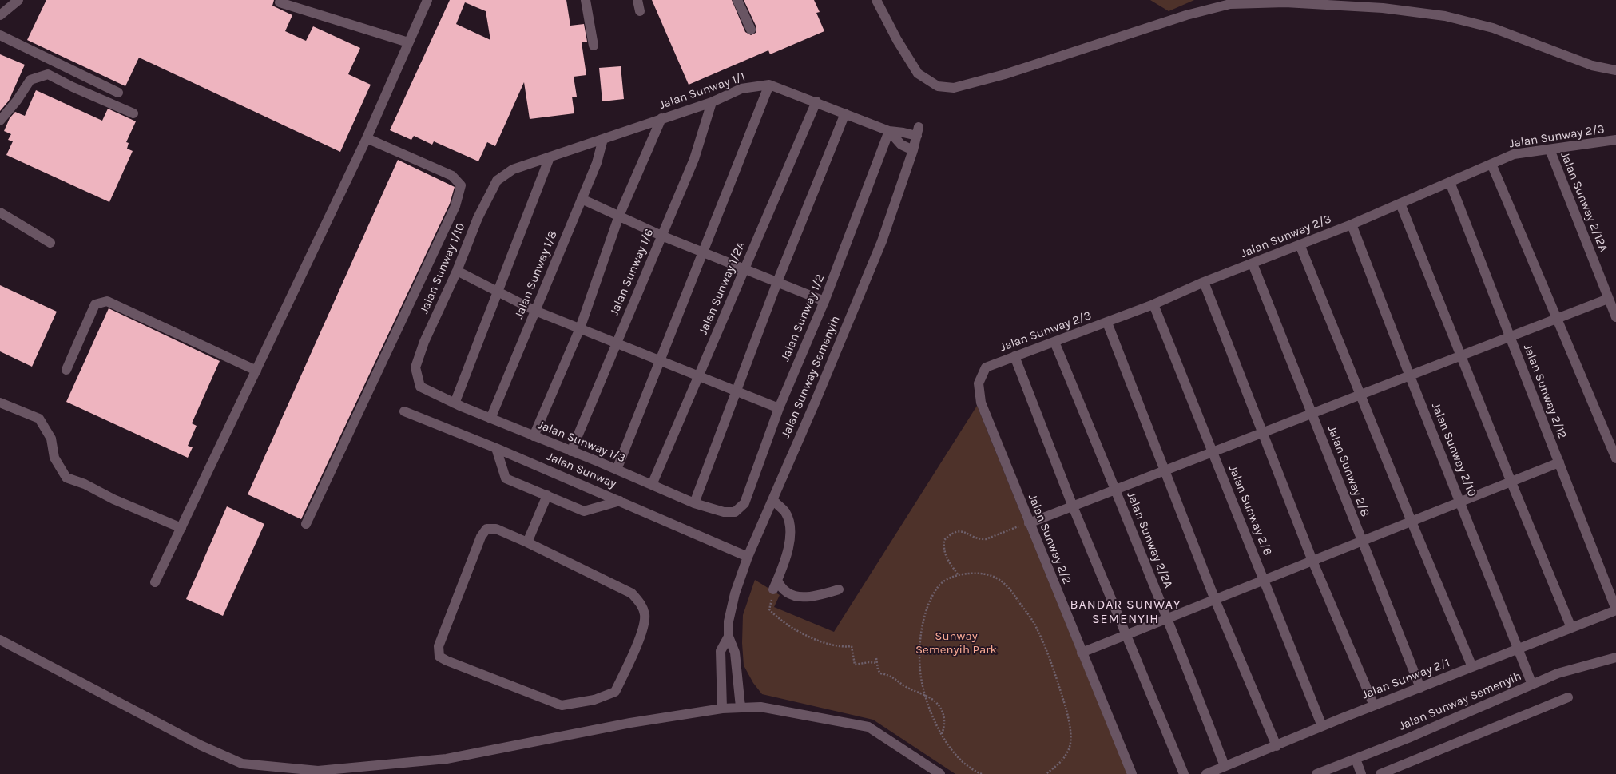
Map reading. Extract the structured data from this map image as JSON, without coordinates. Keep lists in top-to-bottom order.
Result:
{
  "streets": {
    "street": [
      "Jalan Sunway 1/1",
      "Jalan Sunway 2/3",
      "Jalan Sunway 2/12A",
      "Jalan Sunway 1/10",
      "Jalan Sunway 1/6",
      "Jalan Sunway 1/8",
      "Jalan Sunway 1/2A",
      "Jalan Sunway 1/2",
      "Jalan Sunway Semenyih",
      "Jalan Sunway 2/12",
      "Jalan Sunway 1/3",
      "Jalan Sunway 2/10",
      "Jalan Sunway",
      "Jalan Sunway 2/8",
      "Jalan Sunway 2/6",
      "Jalan Sunway 2/2",
      "Jalan Sunway 2/2A",
      "Jalan Sunway 2/1"
    ]
  },
  "crossings": [
    ["Jalan Sunway 1/1", "Jalan Sunway 1/10"],
    ["Jalan Sunway 1/1", "Jalan Sunway 1/6"],
    ["Jalan Sunway 1/1", "Jalan Sunway 1/8"],
    ["Jalan Sunway 1/1", "Jalan Sunway 1/2A"],
    ["Jalan Sunway 1/1", "Jalan Sunway 1/2"],
    ["Jalan Sunway 1/1", "Jalan Sunway Semenyih"],
    ["Jalan Sunway 2/3", "Jalan Sunway 2/12A"],
    ["Jalan Sunway 2/3", "Jalan Sunway 2/12"],
    ["Jalan Sunway 2/3", "Jalan Sunway 2/10"],
    ["Jalan Sunway 2/3", "Jalan Sunway 2/8"],
    ["Jalan Sunway 2/3", "Jalan Sunway 2/6"],
    ["Jalan Sunway 2/3", "Jalan Sunway 2/2"],
    ["Jalan Sunway 2/3", "Jalan Sunway 2/2A"],
    ["Jalan Sunway 1/10", "Jalan Sunway 1/3"],
    ["Jalan Sunway 1/6", "Jalan Sunway 1/3"],
    ["Jalan Sunway 1/8", "Jalan Sunway 1/3"],
    ["Jalan Sunway 1/2A", "Jalan Sunway 1/3"],
    ["Jalan Sunway 1/2", "Jalan Sunway 1/3"],
    ["Jalan Sunway Semenyih", "Jalan Sunway 2/10"],
    ["Jalan Sunway Semenyih", "Jalan Sunway"],
    ["Jalan Sunway 2/12", "Jalan Sunway 2/1"],
    ["Jalan Sunway 2/10", "Jalan Sunway 2/1"],
    ["Jalan Sunway 2/8", "Jalan Sunway 2/1"],
    ["Jalan Sunway 2/6", "Jalan Sunway 2/1"],
    ["Jalan Sunway 2/2A", "Jalan Sunway 2/1"]
  ],
  "districts": ["BANDAR SUNWAY SEMENYIH"],
  "parks": ["Sunway Semenyih Park"]
}
